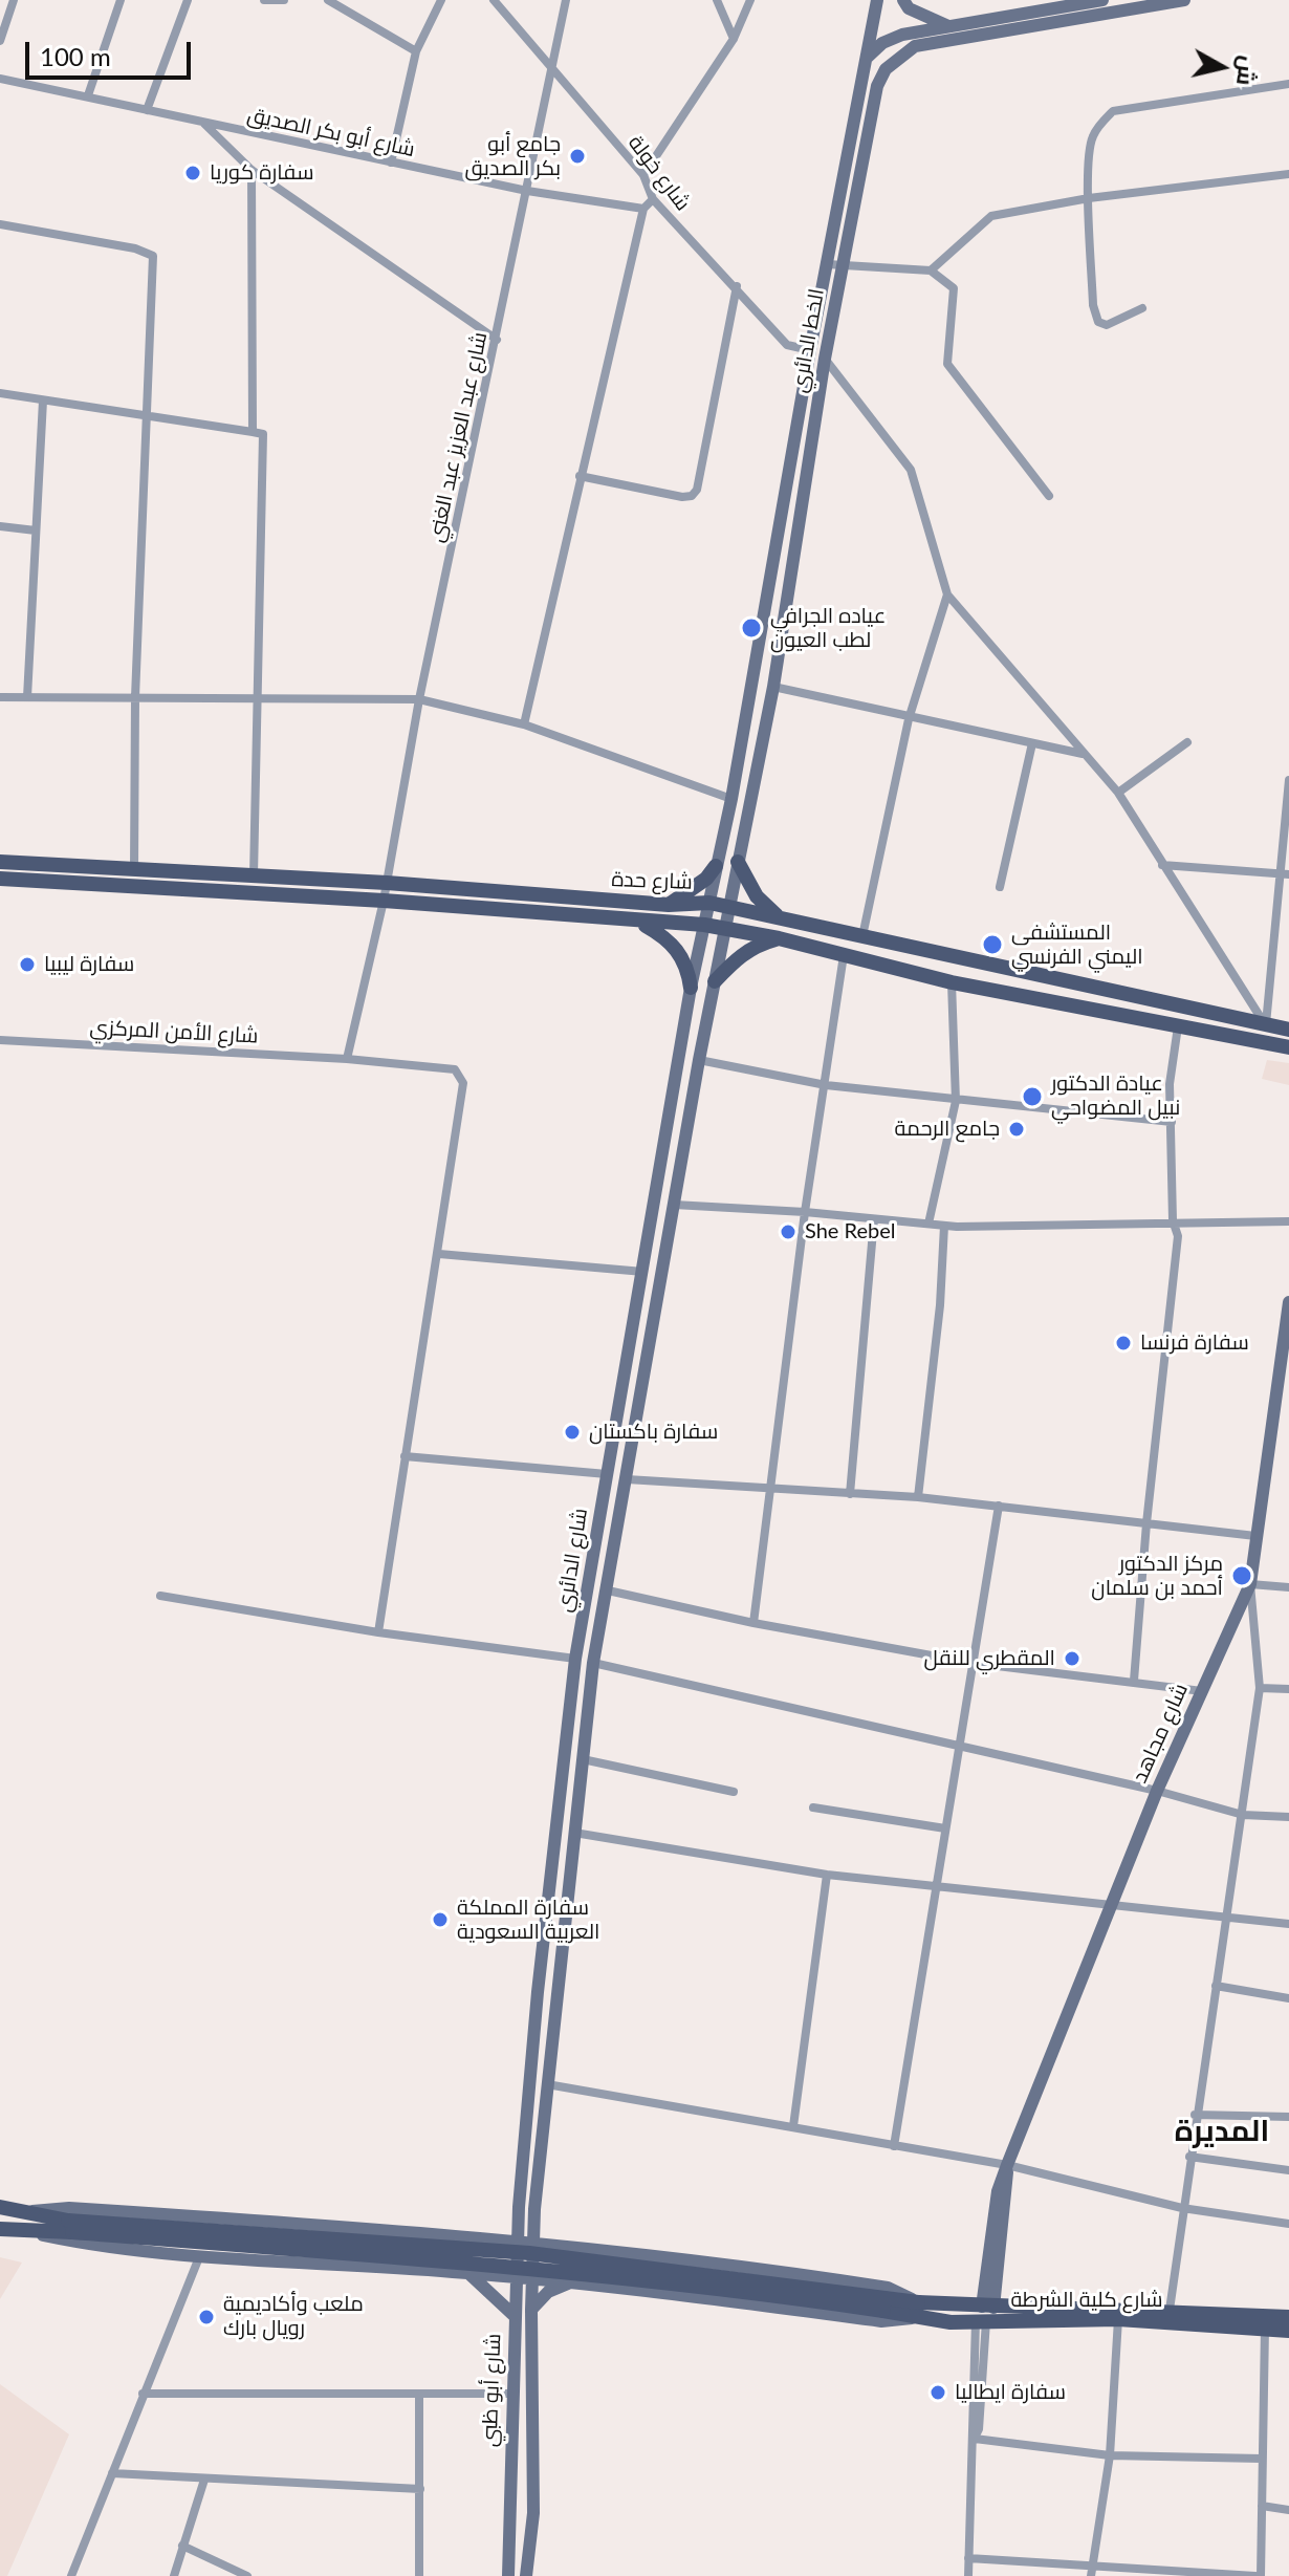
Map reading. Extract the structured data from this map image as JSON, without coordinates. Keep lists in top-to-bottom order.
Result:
{
  "streets": {
    "main road": [
      "الخط الدائري",
      "شارع حدة",
      "شارع الدائري",
      "شارع مجاهد",
      "شارع كلية الشرطة",
      "شارع أبو ظبي"
    ],
    "street": [
      "شارع أبو بكر الصديق",
      "شارع خولة",
      "شارع عبد العزيز عبد الغني",
      "شارع الأمن المركزي"
    ]
  },
  "crossings": [
    ["شارع أبو بكر الصديق", "شارع عبد العزيز عبد الغني"],
    ["شارع خولة", "الخط الدائري"],
    ["شارع خولة", "شارع عبد العزيز عبد الغني"],
    ["الخط الدائري", "شارع حدة"],
    ["الخط الدائري", "شارع الدائري"],
    ["شارع عبد العزيز عبد الغني", "شارع حدة"],
    ["شارع عبد العزيز عبد الغني", "شارع الأمن المركزي"],
    ["شارع حدة", "شارع الدائري"],
    ["شارع الدائري", "شارع أبو ظبي"],
    ["شارع مجاهد", "شارع كلية الشرطة"]
  ],
  "districts": ["المديرة"],
  "places": [
    "جامع أبو بكر الصديق",
    "سفارة كوريا",
    "عياده الجرافي لطب العيون",
    "المستشفى اليمني الفرنسي",
    "سفارة ليبيا",
    "عيادة الدكتور نبيل المضواحي",
    "جامع الرحمة",
    "She Rebel",
    "سفارة فرنسا",
    "سفارة باكستان",
    "مركز الدكتور أحمد بن سلمان",
    "المقطري للنقل",
    "سفارة المملكة العربية السعودية",
    "ملعب وأكاديمية رويال بارك",
    "سفارة ايطاليا"
  ],
  "scale_bar": "100 m",
  "north": "right"
}
